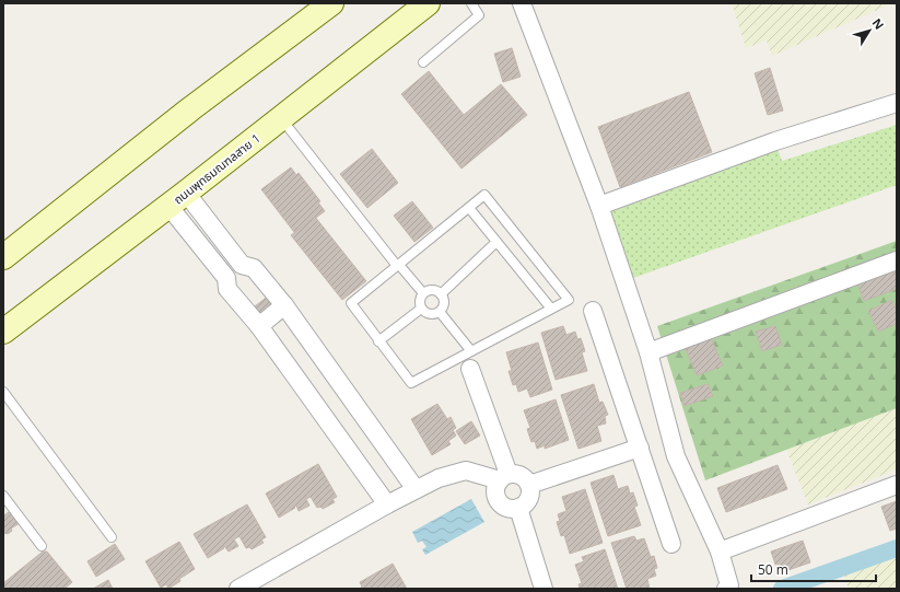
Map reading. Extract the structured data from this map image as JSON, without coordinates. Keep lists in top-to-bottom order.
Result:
{
  "streets": {
    "main road": ["ถนนพุทธมณฑลสาย 1"]
  },
  "scale_bar": "50 m",
  "north": "top right"
}
